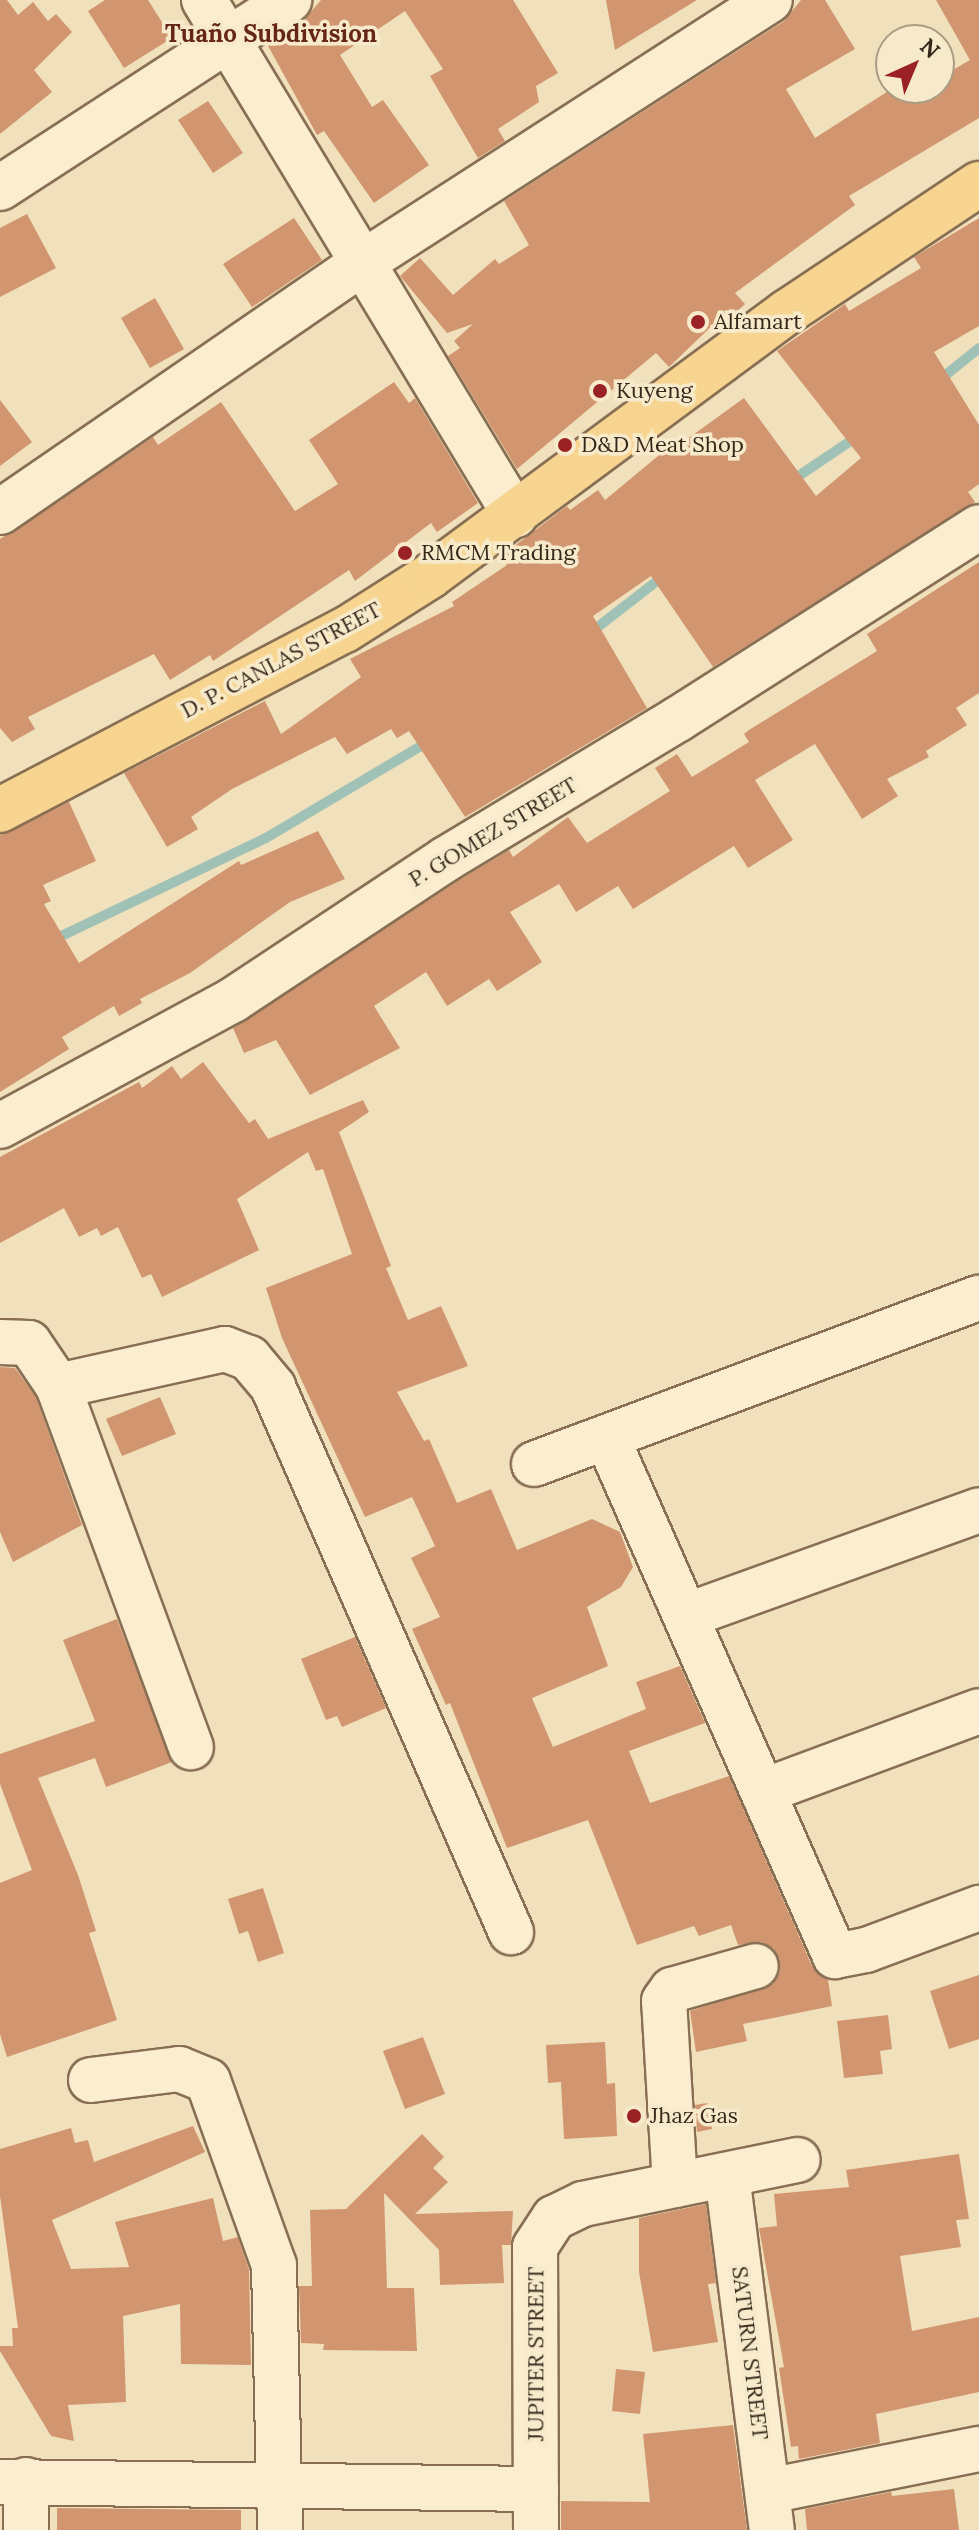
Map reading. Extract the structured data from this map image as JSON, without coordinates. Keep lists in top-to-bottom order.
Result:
{
  "streets": {
    "main road": ["D. P. CANLAS STREET"],
    "street": ["P. GOMEZ STREET", "SATURN STREET", "JUPITER STREET"]
  },
  "crossings": [
    ["SATURN STREET", "JUPITER STREET"]
  ],
  "districts": ["Tuaño Subdivision"],
  "places": [
    "Alfamart",
    "Kuyeng",
    "D&D Meat Shop",
    "RMCM Trading",
    "Jhaz Gas"
  ],
  "north": "top right"
}
